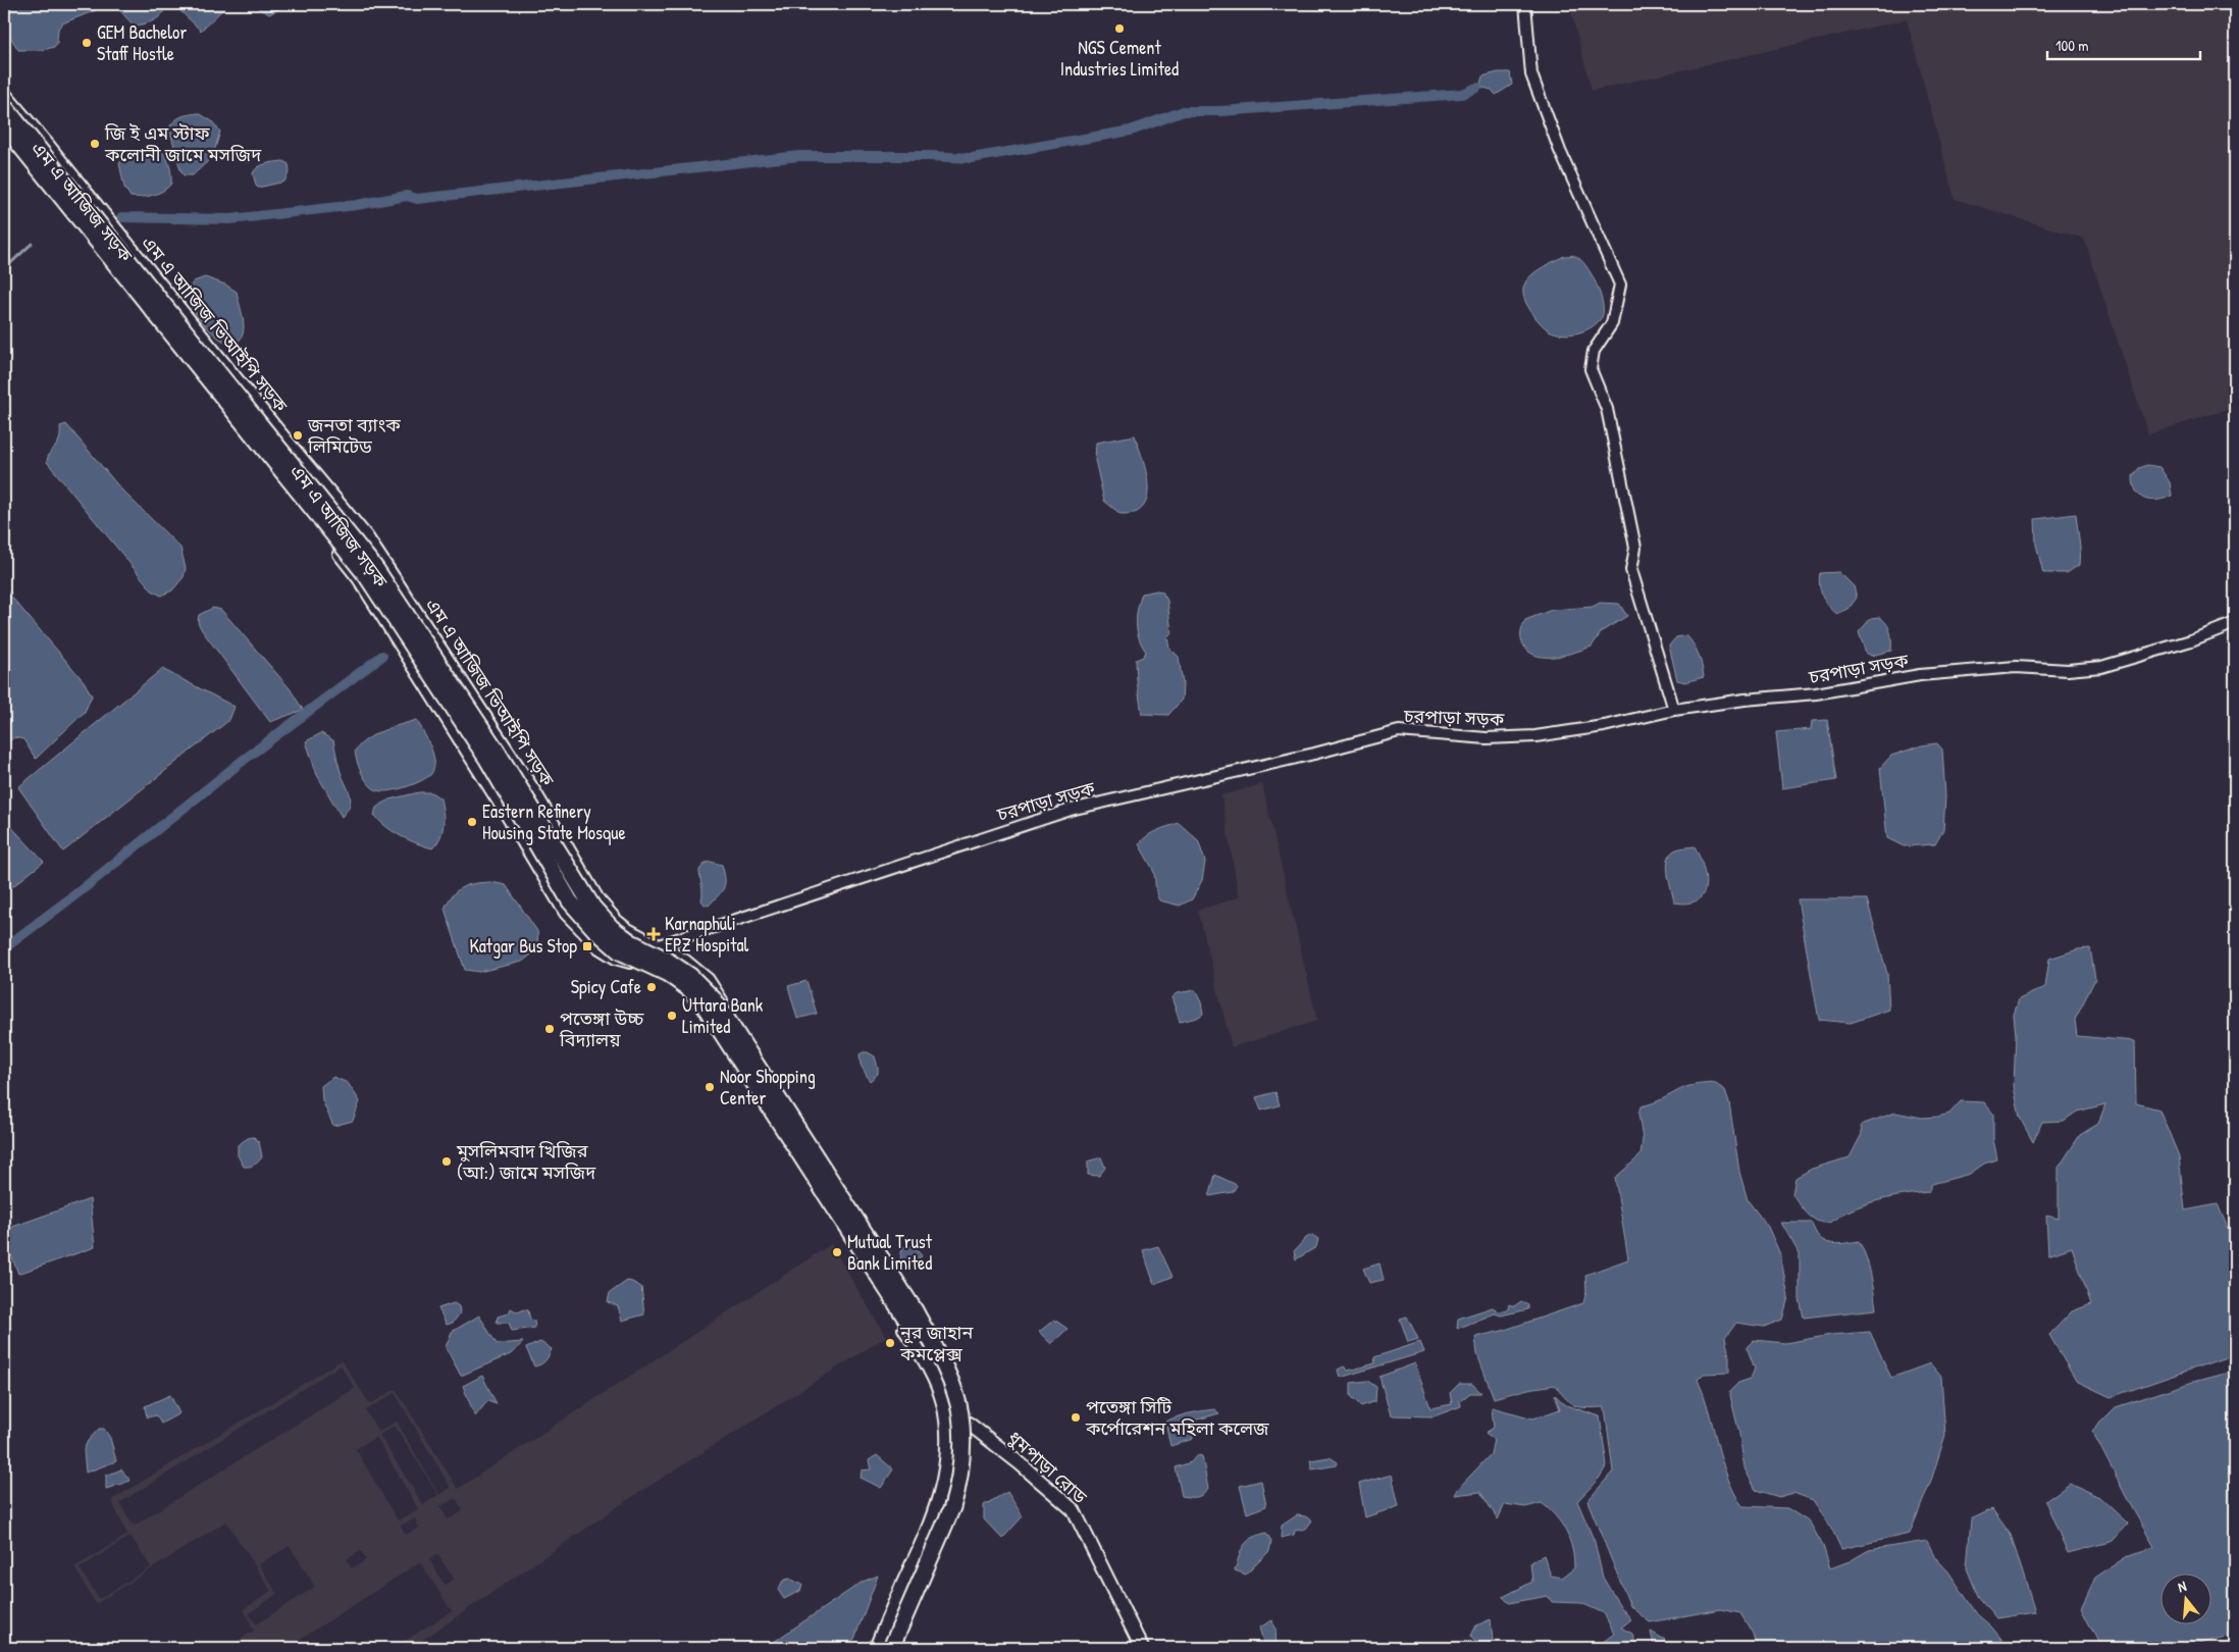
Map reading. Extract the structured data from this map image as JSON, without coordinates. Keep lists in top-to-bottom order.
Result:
{
  "streets": {
    "main road": ["এম এ আজিজ সড়ক", "এম এ আজিজ ভিআইপি সড়ক", "ধুমপাড়া রোড"],
    "street": ["চরপাড়া সড়ক"]
  },
  "crossings": [
    ["এম এ আজিজ সড়ক", "এম এ আজিজ ভিআইপি সড়ক"],
    ["এম এ আজিজ ভিআইপি সড়ক", "চরপাড়া সড়ক"],
    ["এম এ আজিজ ভিআইপি সড়ক", "ধুমপাড়া রোড"]
  ],
  "places": {
    "other": [
      "NGS Cement Industries Limited",
      "GEM Bachelor Staff Hostle",
      "জি ই এম স্টাফ কলোনী জামে মসজিদ",
      "জনতা ব্যাংক লিমিটেড",
      "Eastern Refinery Housing State Mosque",
      "Spicy Cafe",
      "Uttara Bank Limited",
      "পতেঙ্গা উচ্চ বিদ্যালয়",
      "Noor Shopping Center",
      "মুসলিমবাদ খিজির (আ:) জামে মসজিদ",
      "Mutual Trust Bank Limited",
      "নূর জাহান কমপ্লেক্স",
      "পতেঙ্গা সিটি কর্পোরেশন মহিলা কলেজ"
    ],
    "health": ["Karnaphuli EPZ Hospital"],
    "transit": ["Katgar Bus Stop"]
  },
  "scale_bar": "100 m",
  "north": "top"
}
